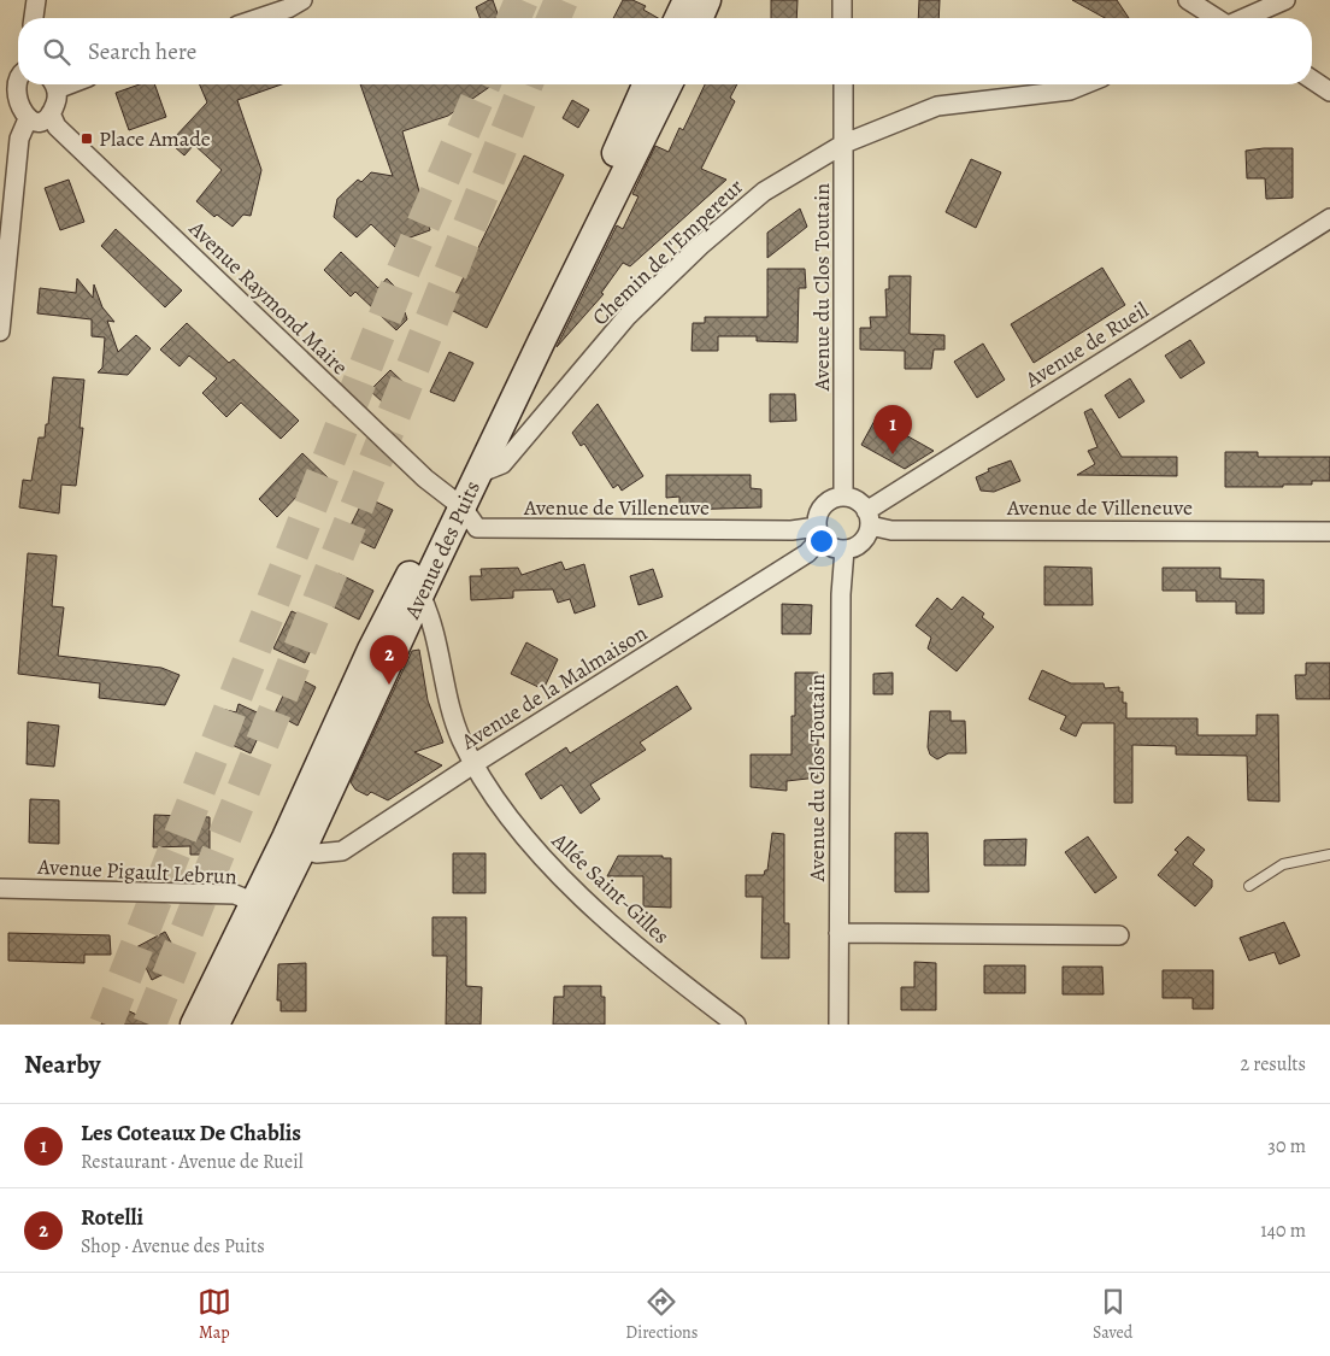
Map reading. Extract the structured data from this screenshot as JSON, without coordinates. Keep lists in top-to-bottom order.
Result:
{
  "streets": {
    "street": [
      "Chemin de l'Empereur",
      "Avenue du Clos Toutain",
      "Avenue Raymond Maire",
      "Avenue de Rueil",
      "Avenue de Villeneuve",
      "Avenue des Puits",
      "Avenue de la Malmaison",
      "Avenue Pigault Lebrun",
      "Allée Saint-Gilles"
    ]
  },
  "crossings": [
    ["Chemin de l'Empereur", "Avenue du Clos Toutain"],
    ["Chemin de l'Empereur", "Avenue des Puits"],
    ["Avenue du Clos Toutain", "Avenue de Rueil"],
    ["Avenue du Clos Toutain", "Avenue de Villeneuve"],
    ["Avenue du Clos Toutain", "Avenue de la Malmaison"],
    ["Avenue Raymond Maire", "Avenue de Villeneuve"],
    ["Avenue Raymond Maire", "Avenue des Puits"],
    ["Avenue de Rueil", "Avenue de Villeneuve"],
    ["Avenue de Rueil", "Avenue de la Malmaison"],
    ["Avenue de Villeneuve", "Avenue des Puits"],
    ["Avenue de Villeneuve", "Avenue de la Malmaison"],
    ["Avenue des Puits", "Avenue de la Malmaison"],
    ["Avenue des Puits", "Avenue Pigault Lebrun"],
    ["Avenue des Puits", "Allée Saint-Gilles"],
    ["Avenue de la Malmaison", "Allée Saint-Gilles"]
  ],
  "places": {
    "transit": ["Place Amade"]
  },
  "page": {
    "search": "Search here",
    "pins": ["1", "2"],
    "heading": ["Nearby", "2 results"],
    "list": [
      {
        "mark": "1",
        "name": "Les Coteaux De Chablis",
        "note": "Restaurant · Avenue de Rueil",
        "value": "30 m"
      },
      {
        "mark": "2",
        "name": "Rotelli",
        "note": "Shop · Avenue des Puits",
        "value": "140 m"
      }
    ],
    "nav": ["Map", "Directions", "Saved"]
  }
}
